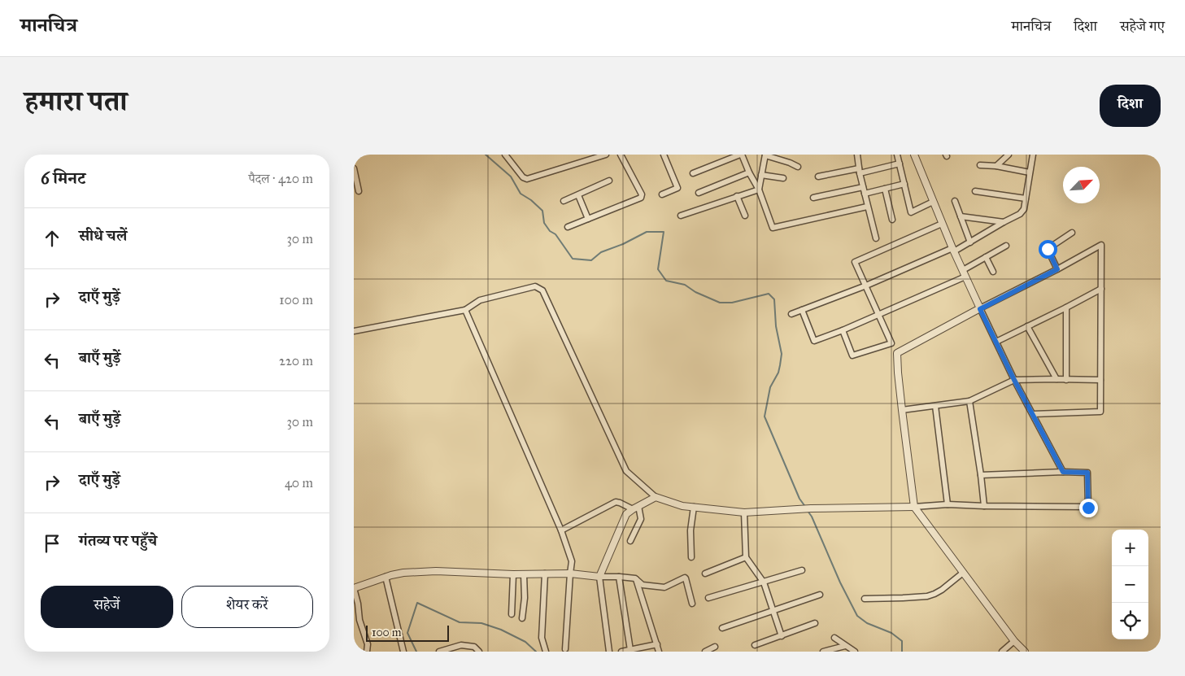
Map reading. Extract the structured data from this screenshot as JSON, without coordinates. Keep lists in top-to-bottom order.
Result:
{
  "scale_bar": "100 m",
  "north": "top right",
  "page": {
    "header": "मानचित्र",
    "nav": ["मानचित्र", "दिशा", "सहेजे गए"],
    "title": "हमारा पता",
    "buttons": [
      "दिशा",
      ["सहेजें", "शेयर करें"]
    ],
    "heading": ["6 मिनट", "पैदल · 420 m"],
    "list": [
      ["सीधे चलें", "30 m"],
      ["दाएँ मुड़ें", "100 m"],
      ["बाएँ मुड़ें", "220 m"],
      ["बाएँ मुड़ें", "30 m"],
      ["दाएँ मुड़ें", "40 m"],
      "गंतव्य पर पहुँचे"
    ],
    "map_buttons": ["+", "−"],
    "scale": "100 m"
  }
}
